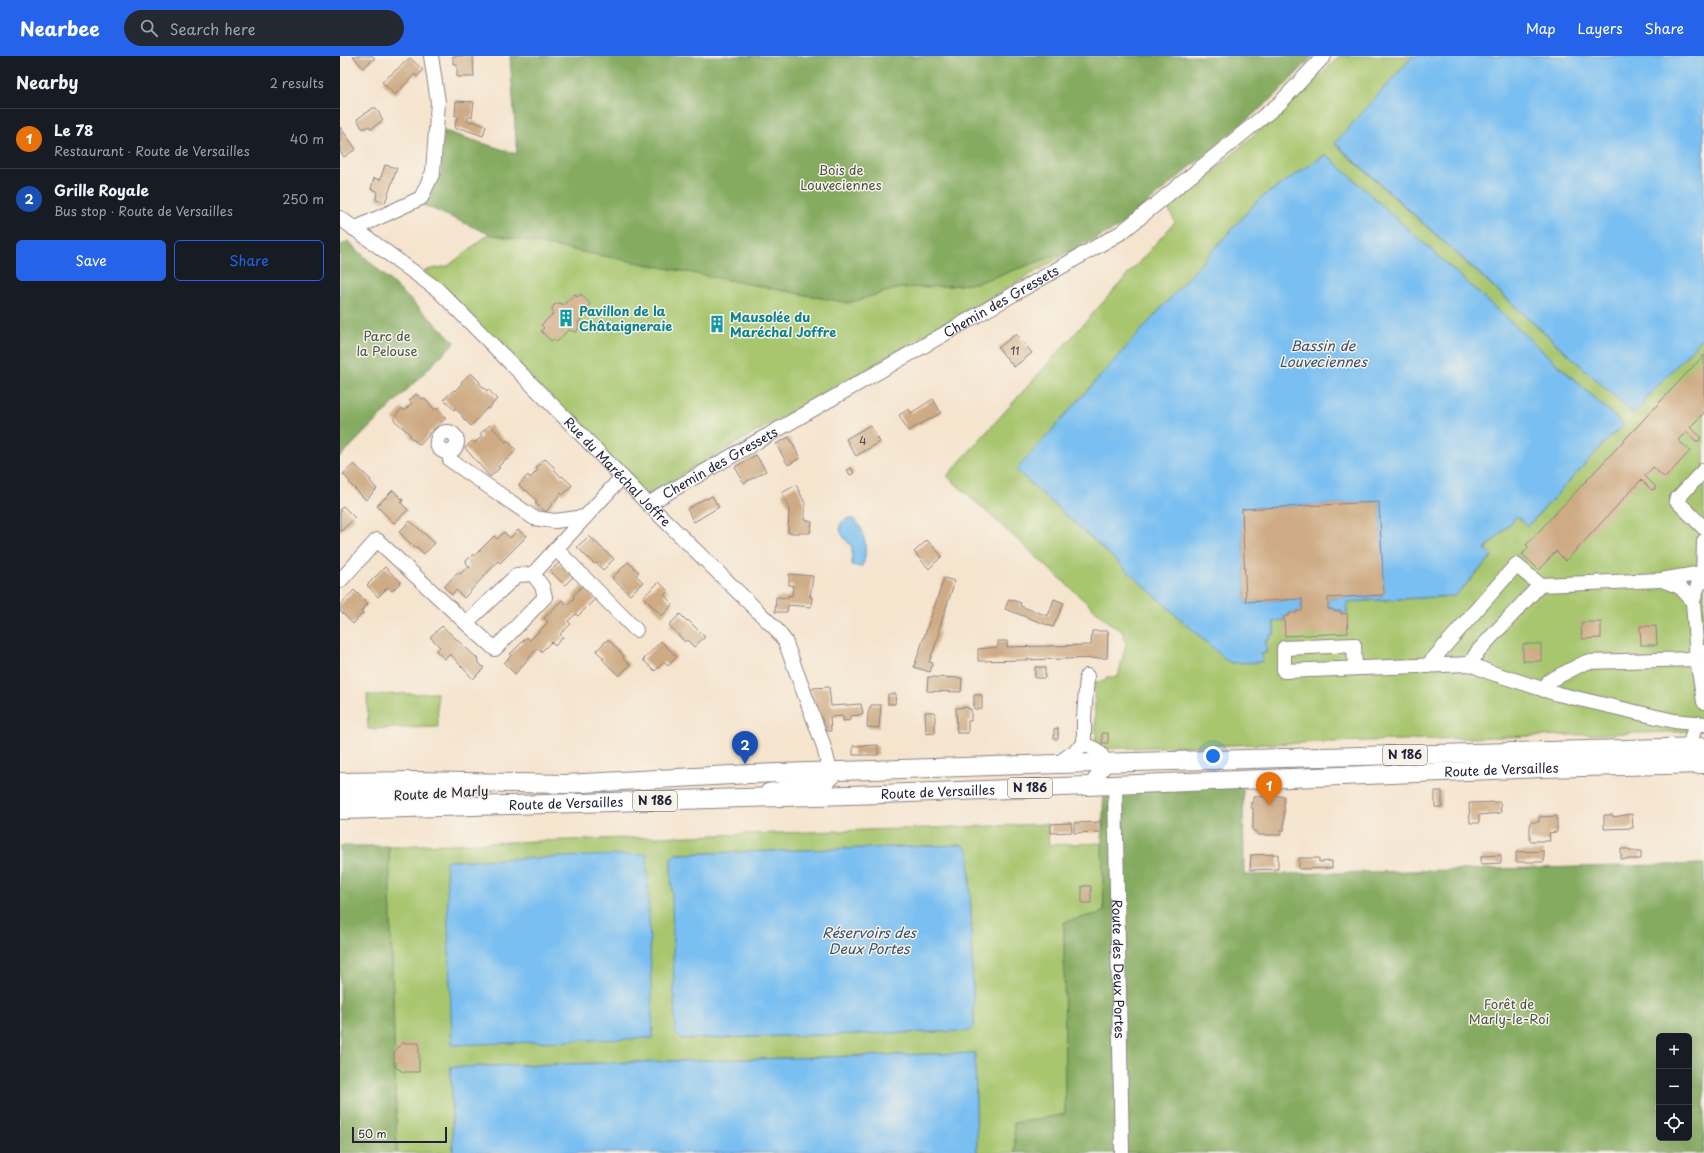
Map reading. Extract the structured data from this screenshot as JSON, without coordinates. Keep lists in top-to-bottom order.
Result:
{
  "streets": {
    "main road": ["N 186", "Route de Versailles", "Route de Marly"],
    "street": ["Chemin des Gressets", "Rue du Maréchal Joffre", "Route des Deux Portes"]
  },
  "crossings": [
    ["Chemin des Gressets", "Rue du Maréchal Joffre"],
    ["Rue du Maréchal Joffre", "Route de Versailles"],
    ["Route de Versailles", "Route de Marly"],
    ["Route de Versailles", "Route des Deux Portes"]
  ],
  "water": ["Bassin de Louveciennes", "Réservoirs des Deux Portes"],
  "parks": ["Bois de Louveciennes", "Parc de la Pelouse", "Forêt de Marly-le-Roi"],
  "places": {
    "building": ["Pavillon de la Châtaigneraie", "Mausolée du Maréchal Joffre"]
  },
  "house_numbers": ["11", "4"],
  "scale_bar": "50 m",
  "page": {
    "header": "Nearbee",
    "search": "Search here",
    "nav": ["Map", "Layers", "Share"],
    "heading": ["Nearby", "2 results"],
    "list": [
      {
        "mark": "1",
        "name": "Le 78",
        "note": "Restaurant · Route de Versailles",
        "value": "40 m"
      },
      {
        "mark": "2",
        "name": "Grille Royale",
        "note": "Bus stop · Route de Versailles",
        "value": "250 m"
      }
    ],
    "buttons": ["Save", "Share"],
    "pins": ["2", "1"],
    "map_buttons": ["+", "−"],
    "scale": "50 m"
  }
}
